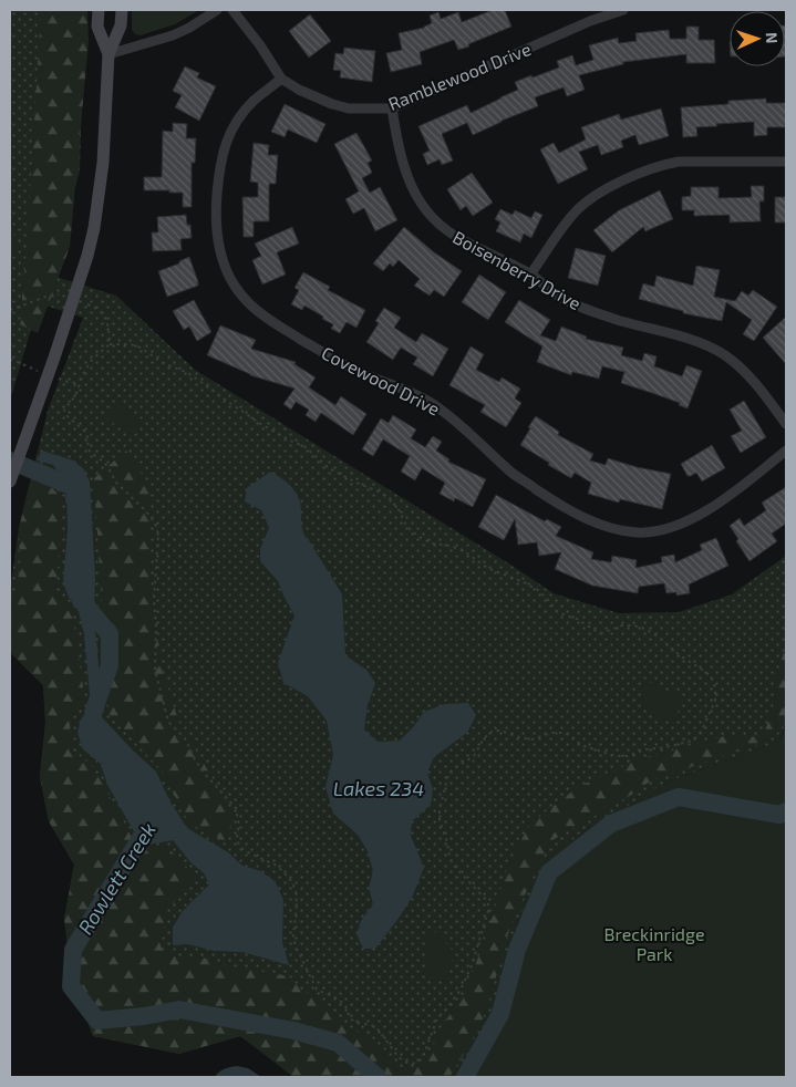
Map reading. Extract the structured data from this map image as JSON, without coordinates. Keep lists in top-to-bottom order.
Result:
{
  "streets": {
    "street": ["Ramblewood Drive", "Boisenberry Drive", "Covewood Drive"]
  },
  "crossings": [
    ["Ramblewood Drive", "Boisenberry Drive"],
    ["Ramblewood Drive", "Covewood Drive"]
  ],
  "water": ["Lakes 234", "Rowlett Creek"],
  "parks": ["Breckinridge Park"],
  "north": "right"
}
